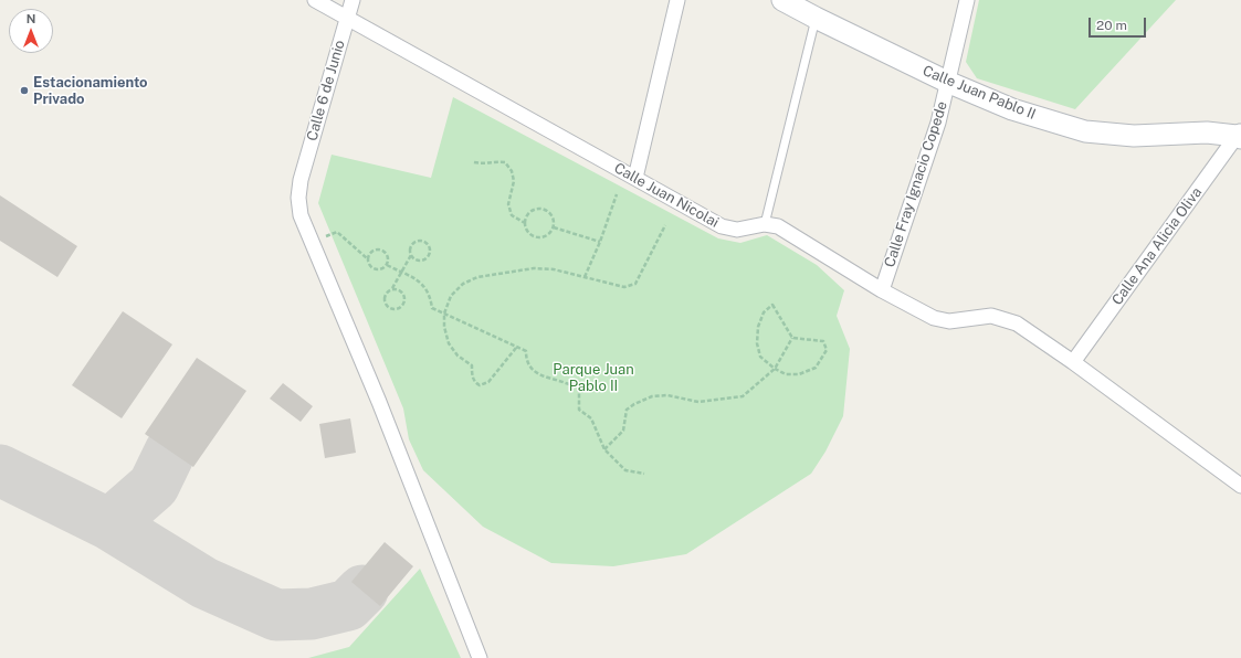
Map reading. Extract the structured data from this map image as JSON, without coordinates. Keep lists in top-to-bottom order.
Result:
{
  "streets": {
    "street": [
      "Calle 6 de Junio",
      "Calle Juan Pablo II",
      "Calle Fray Ignacio Copede",
      "Calle Juan Nicolai",
      "Calle Ana Alicia Oliva"
    ]
  },
  "crossings": [
    ["Calle 6 de Junio", "Calle Juan Nicolai"],
    ["Calle Juan Pablo II", "Calle Fray Ignacio Copede"],
    ["Calle Juan Pablo II", "Calle Ana Alicia Oliva"],
    ["Calle Fray Ignacio Copede", "Calle Juan Nicolai"],
    ["Calle Juan Nicolai", "Calle Ana Alicia Oliva"]
  ],
  "parks": ["Parque Juan Pablo II"],
  "places": ["Estacionamiento Privado"],
  "scale_bar": "20 m",
  "north": "top"
}
